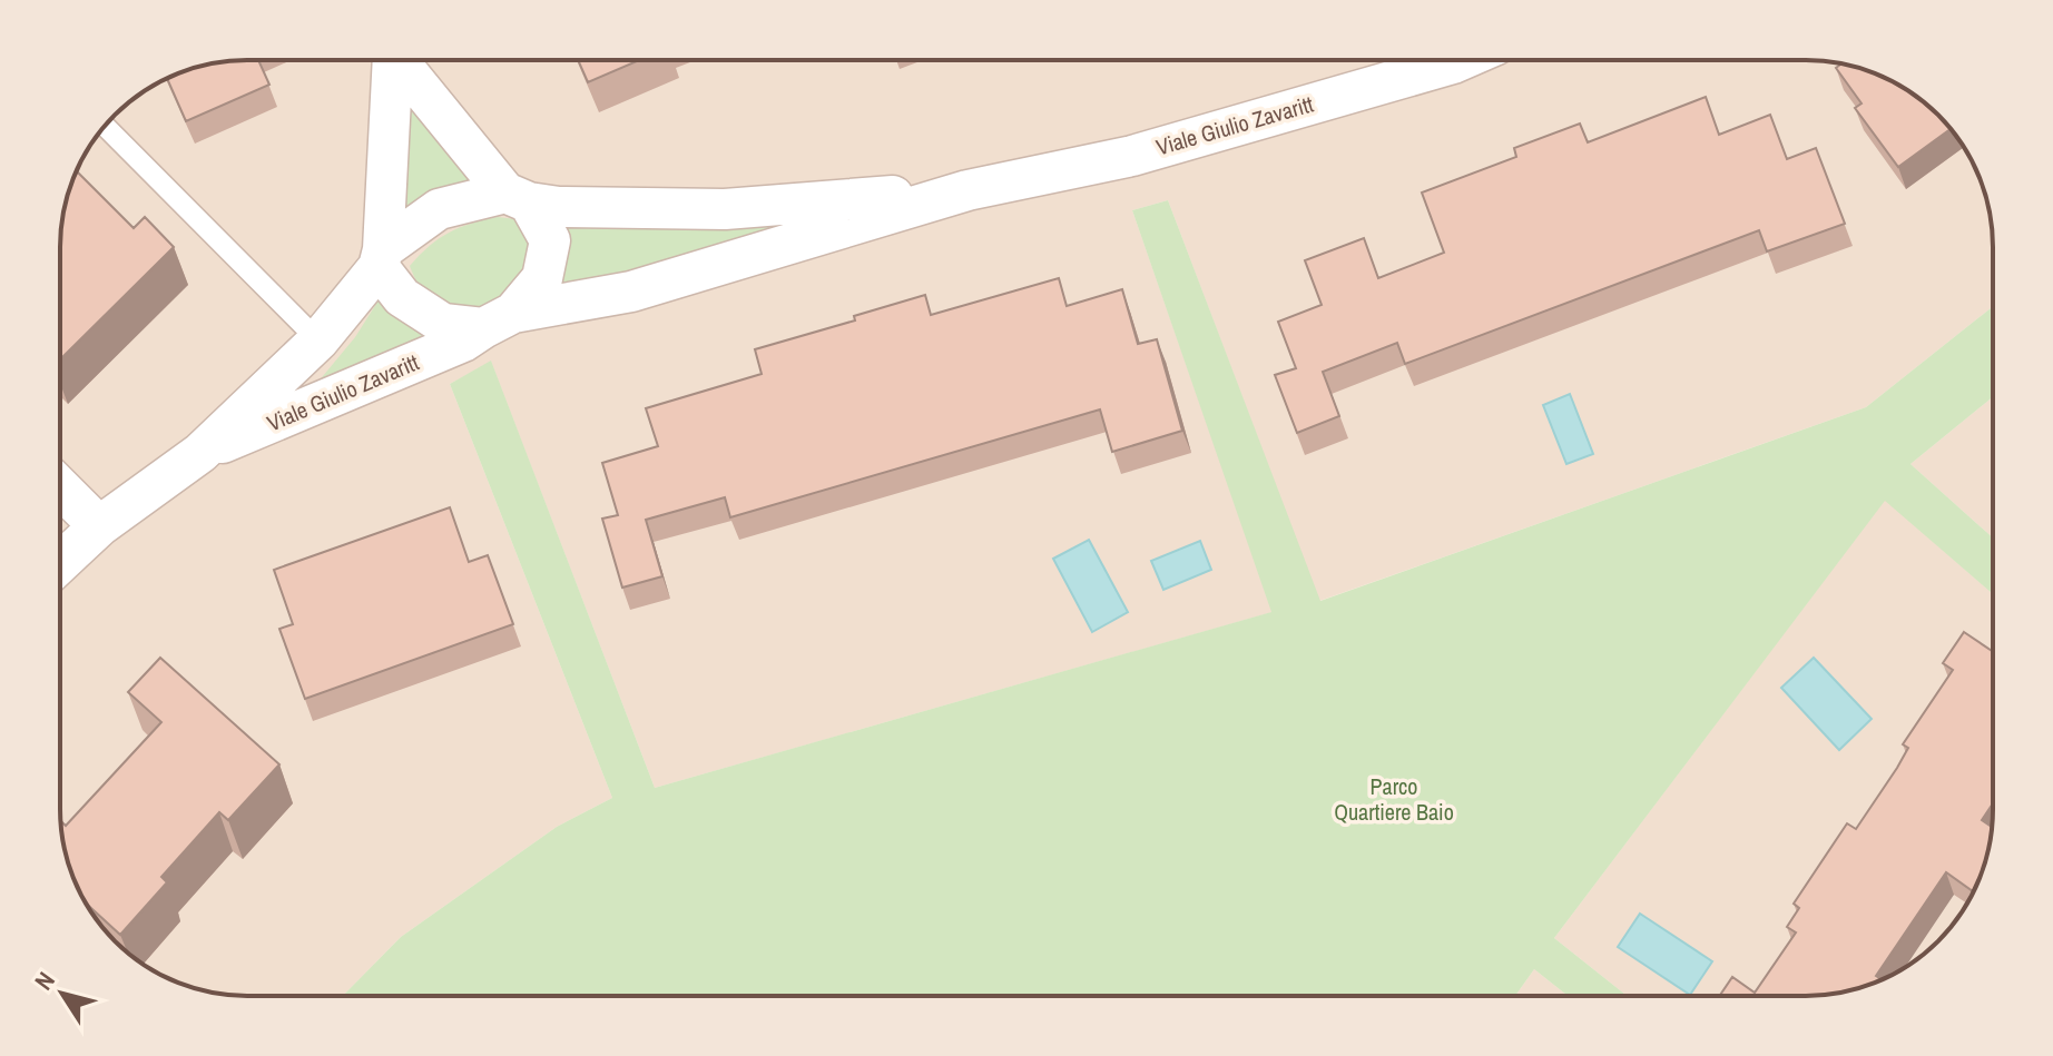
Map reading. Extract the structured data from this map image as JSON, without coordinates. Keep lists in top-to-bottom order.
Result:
{
  "streets": {
    "street": ["Viale Giulio Zavaritt"]
  },
  "parks": ["Parco Quartiere Baio"],
  "north": "top left"
}
